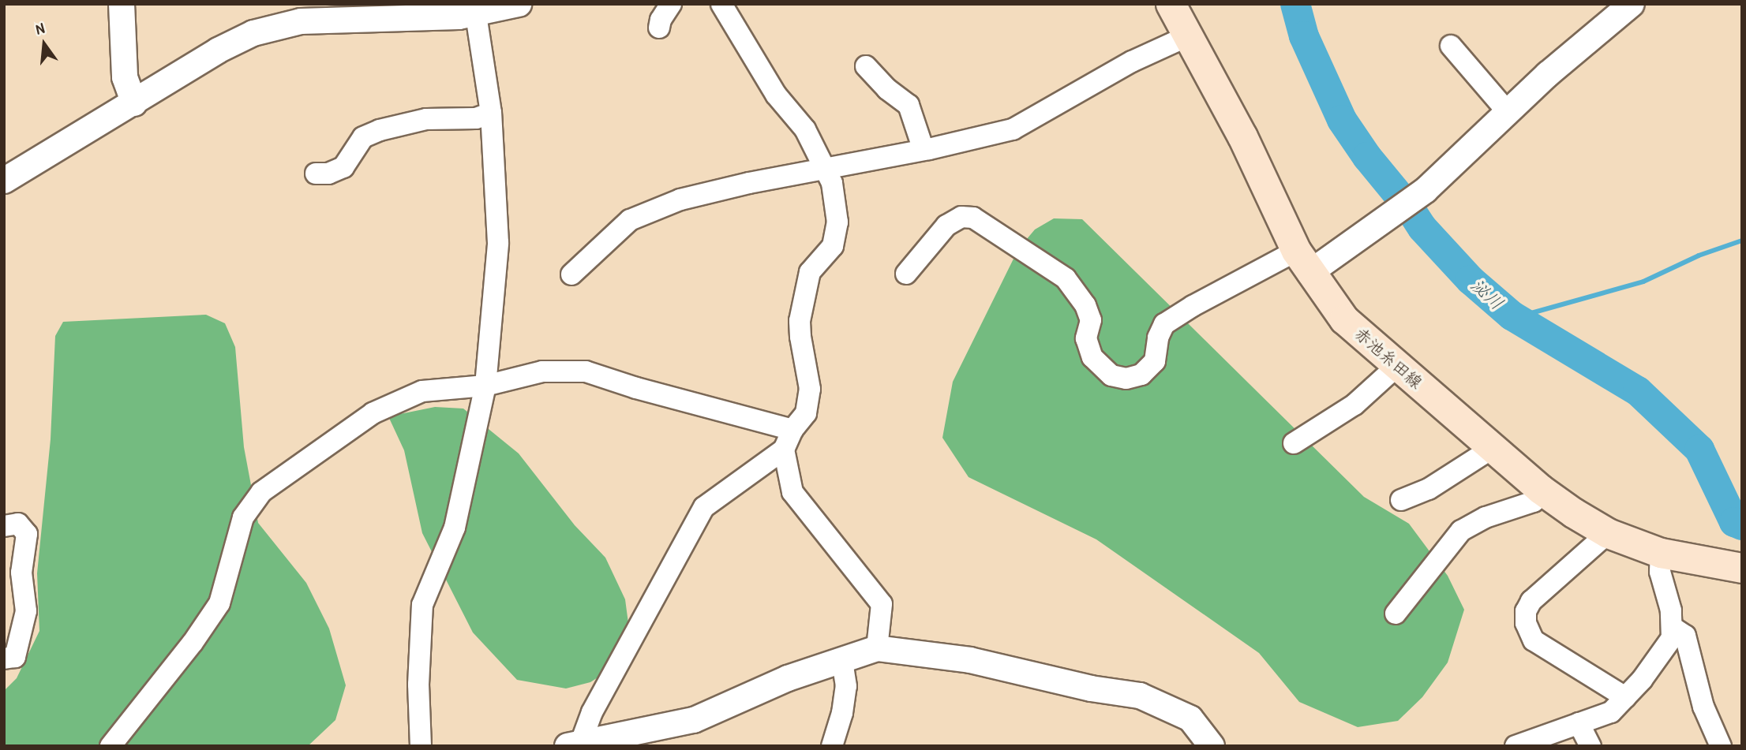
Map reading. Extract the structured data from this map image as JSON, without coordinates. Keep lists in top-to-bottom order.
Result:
{
  "streets": {
    "main road": ["赤池糸田線"]
  },
  "water": ["泌川"],
  "north": "top"
}
